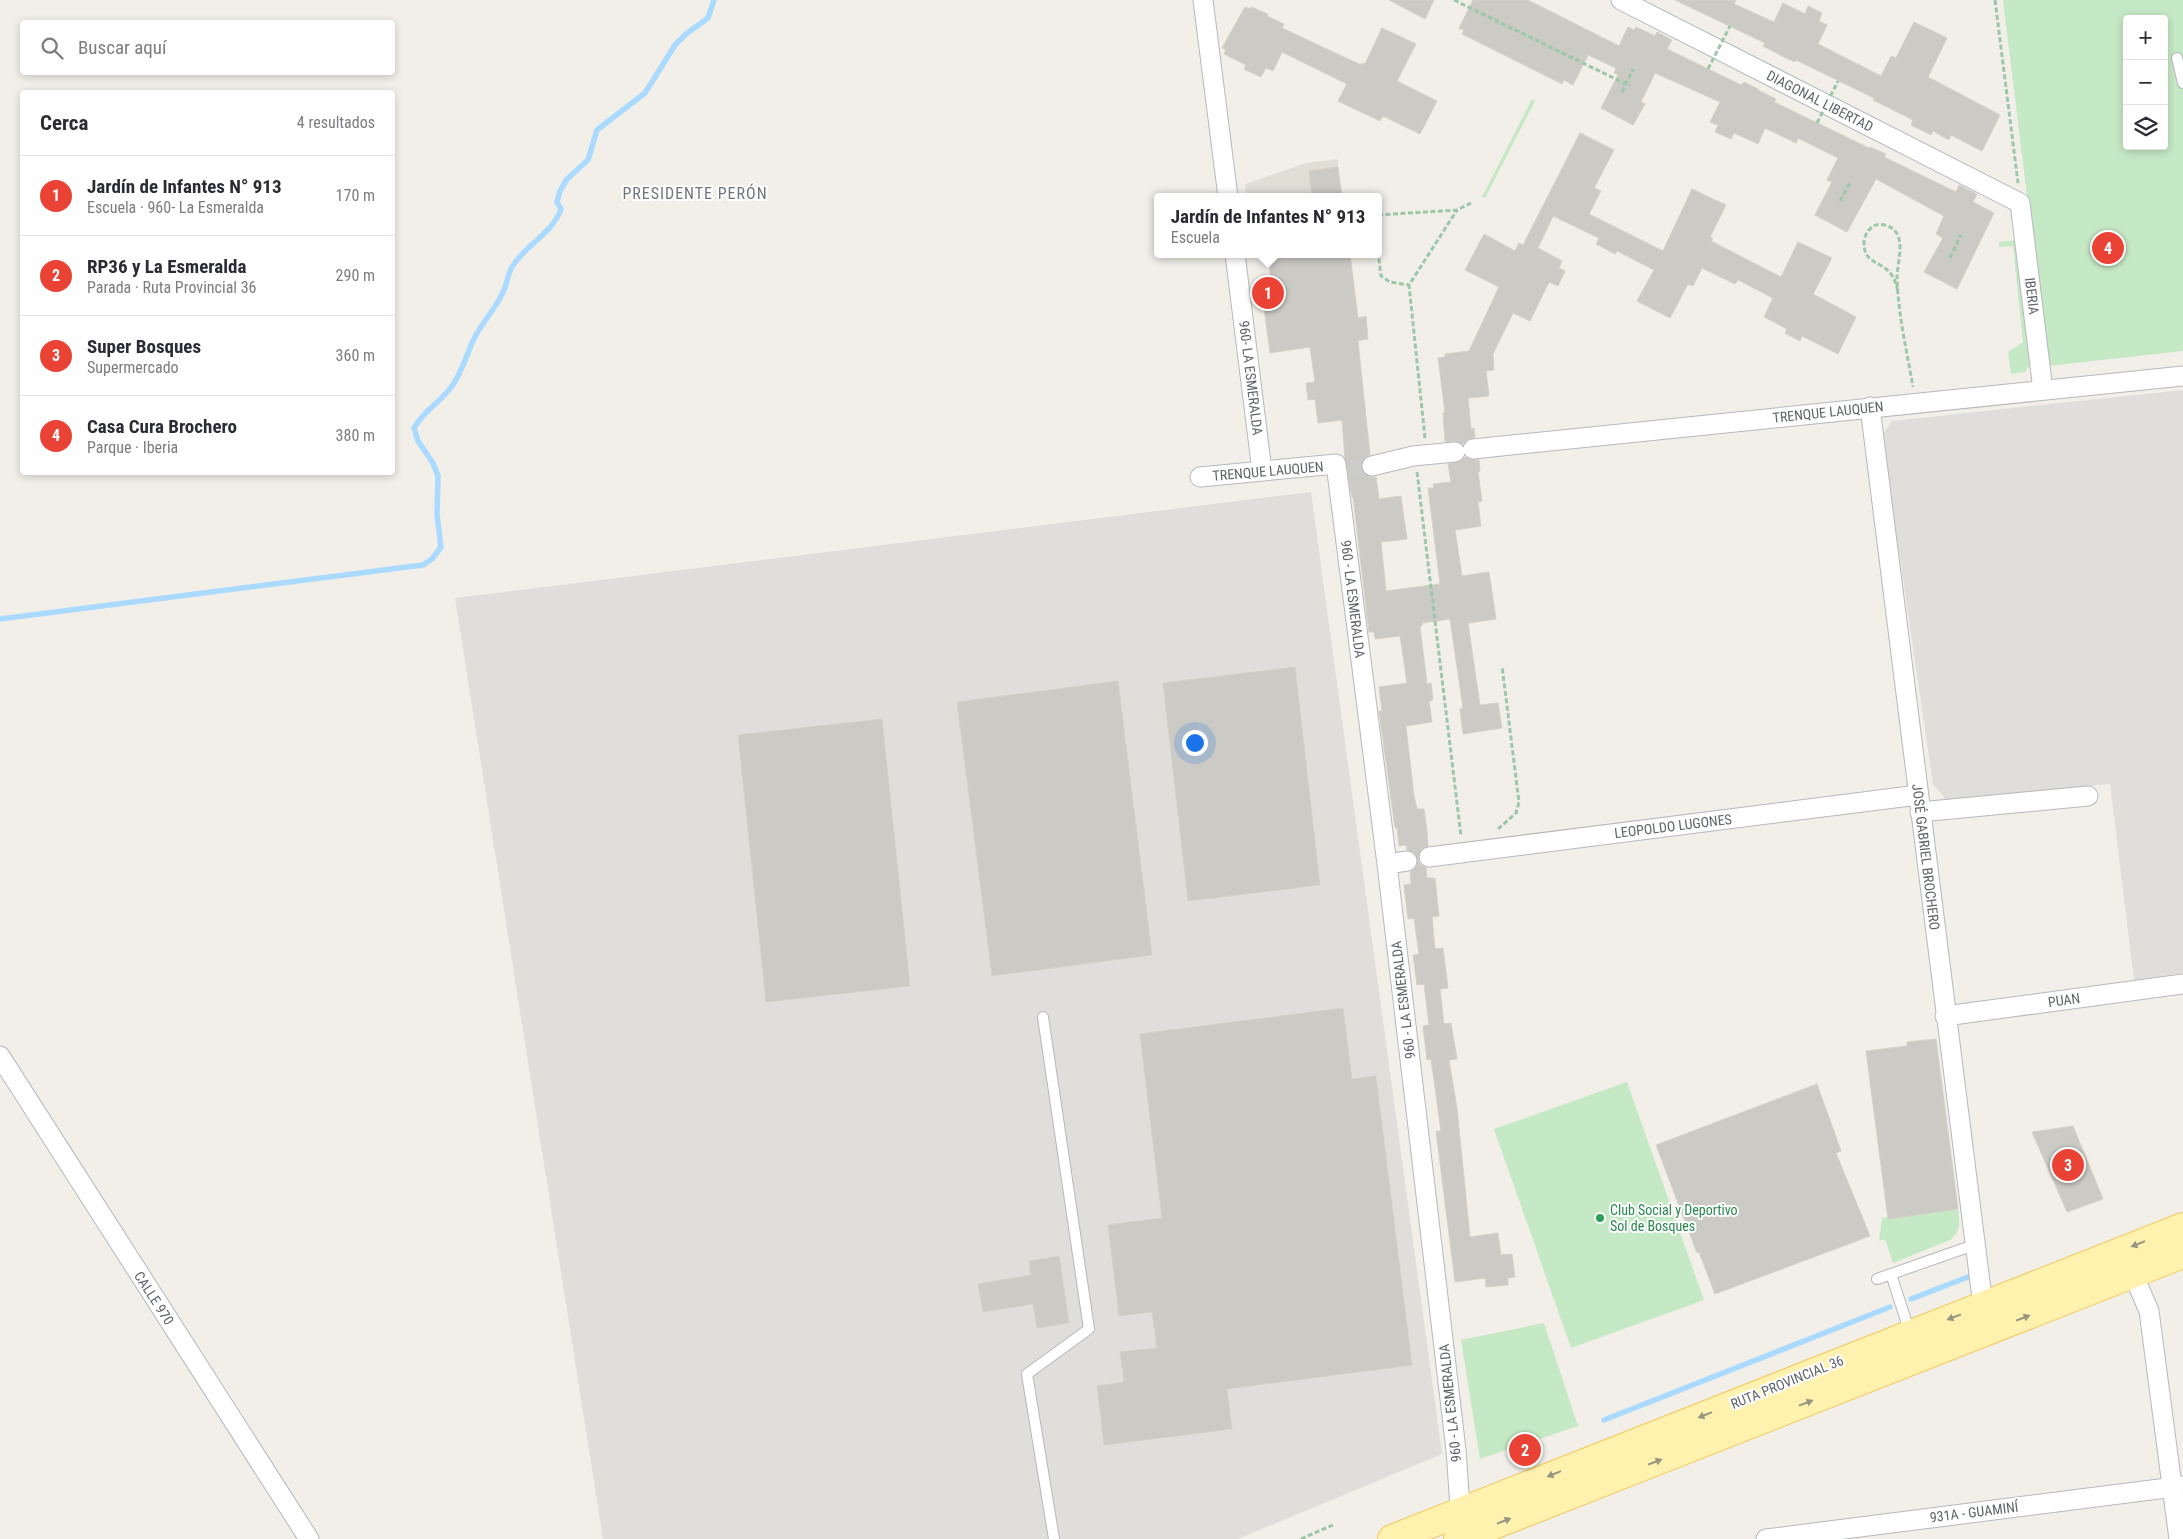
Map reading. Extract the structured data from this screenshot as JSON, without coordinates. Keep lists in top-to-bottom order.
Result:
{
  "streets": {
    "main road": ["RUTA PROVINCIAL 36"],
    "street": [
      "DIAGONAL LIBERTAD",
      "IBERIA",
      "960- LA ESMERALDA",
      "TRENQUE LAUQUEN",
      "960 - LA ESMERALDA",
      "LEOPOLDO LUGONES",
      "JOSÉ GABRIEL BROCHERO",
      "PUAN",
      "CALLE 970",
      "931A - GUAMINÍ"
    ]
  },
  "crossings": [
    ["DIAGONAL LIBERTAD", "IBERIA"],
    ["IBERIA", "TRENQUE LAUQUEN"],
    ["960- LA ESMERALDA", "TRENQUE LAUQUEN"],
    ["TRENQUE LAUQUEN", "960 - LA ESMERALDA"],
    ["TRENQUE LAUQUEN", "JOSÉ GABRIEL BROCHERO"],
    ["960 - LA ESMERALDA", "RUTA PROVINCIAL 36"],
    ["LEOPOLDO LUGONES", "JOSÉ GABRIEL BROCHERO"],
    ["JOSÉ GABRIEL BROCHERO", "PUAN"],
    ["JOSÉ GABRIEL BROCHERO", "RUTA PROVINCIAL 36"]
  ],
  "districts": ["PRESIDENTE PERÓN"],
  "places": ["Club Social y Deportivo Sol de Bosques"],
  "page": {
    "map_buttons": ["+", "−"],
    "search": "Buscar aquí",
    "heading": ["Cerca", "4 resultados"],
    "list": [
      {
        "mark": "1",
        "name": "Jardín de Infantes N° 913",
        "note": "Escuela · 960- La Esmeralda",
        "value": "170 m"
      },
      {
        "mark": "2",
        "name": "RP36 y La Esmeralda",
        "note": "Parada · Ruta Provincial 36",
        "value": "290 m"
      },
      {
        "mark": "3",
        "name": "Super Bosques",
        "note": "Supermercado",
        "value": "360 m"
      },
      {
        "mark": "4",
        "name": "Casa Cura Brochero",
        "note": "Parque · Iberia",
        "value": "380 m"
      }
    ],
    "popup": ["Jardín de Infantes N° 913", "Escuela"],
    "pins": [
      "4",
      "1",
      "3",
      "2"
    ]
  }
}
